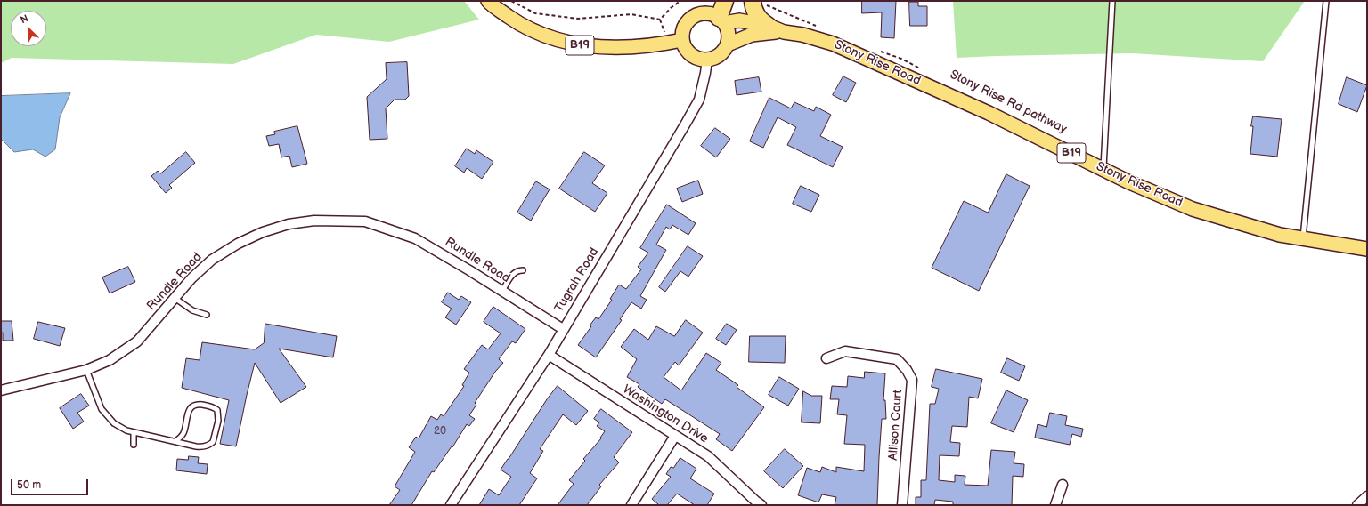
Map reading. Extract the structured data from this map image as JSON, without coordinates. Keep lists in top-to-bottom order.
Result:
{
  "streets": {
    "main road": ["B19", "Stony Rise Road"],
    "street": [
      "Rundle Road",
      "Tugrah Road",
      "Washington Drive",
      "Allison Court"
    ]
  },
  "crossings": [
    ["B19", "Stony Rise Road"],
    ["B19", "Tugrah Road"],
    ["Stony Rise Road", "Tugrah Road"],
    ["Rundle Road", "Tugrah Road"],
    ["Tugrah Road", "Washington Drive"]
  ],
  "house_numbers": ["20"],
  "scale_bar": "50 m",
  "north": "top left"
}
